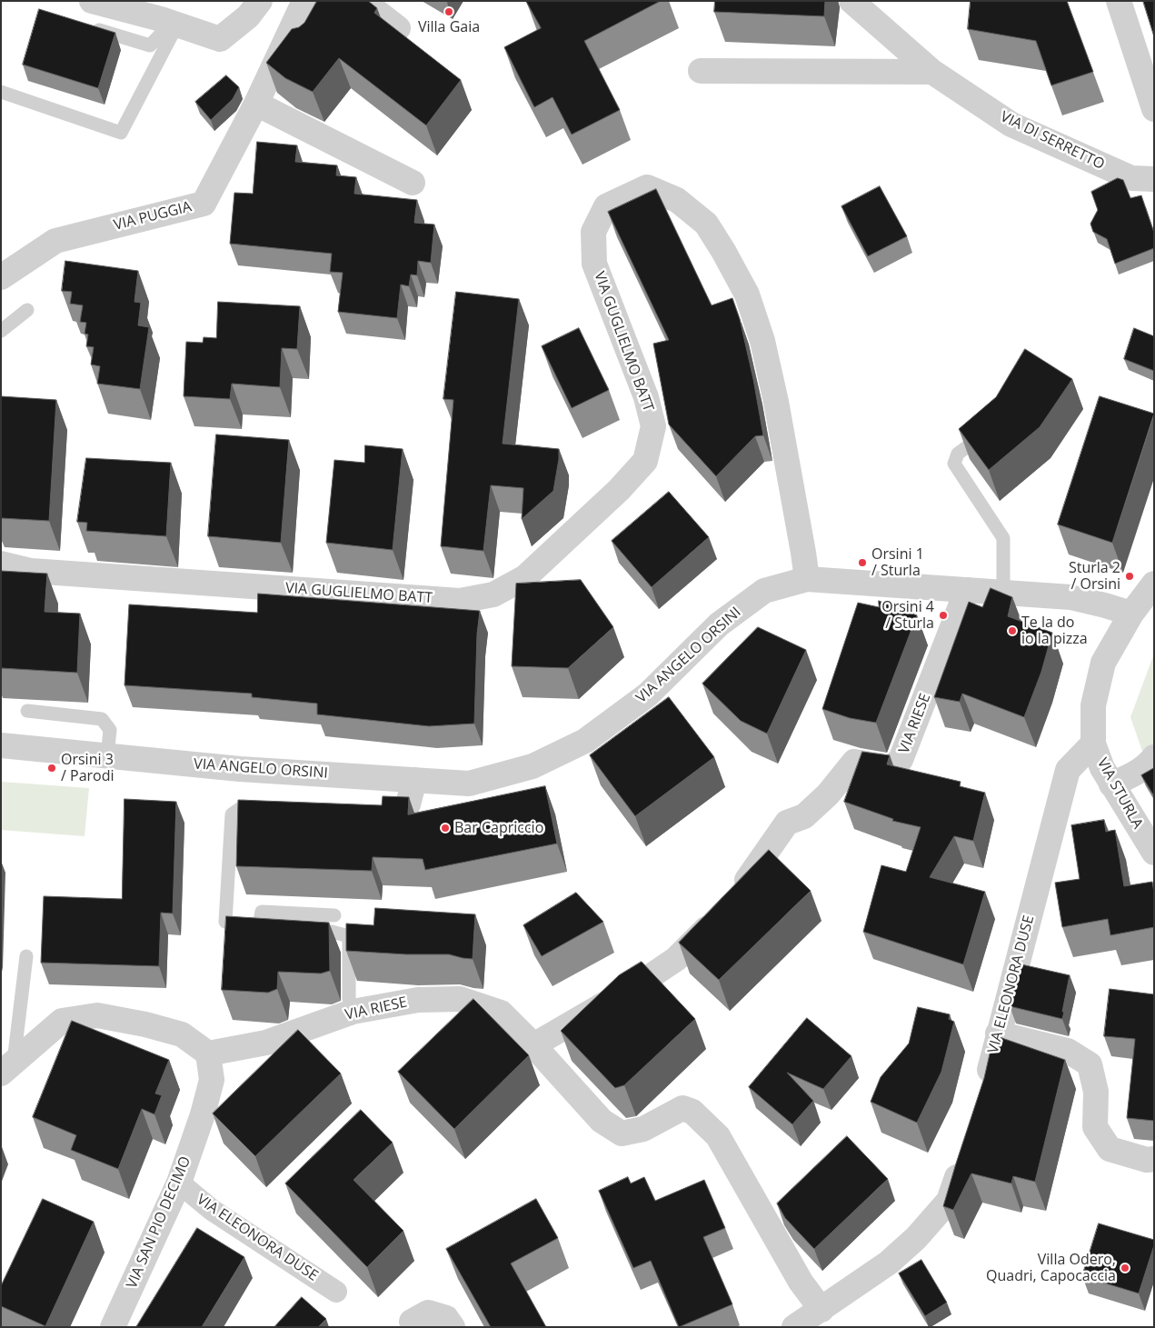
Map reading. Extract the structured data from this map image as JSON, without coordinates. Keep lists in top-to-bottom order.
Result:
{
  "streets": {
    "street": [
      "VIA DI SERRETTO",
      "VIA PUGGIA",
      "VIA GUGLIELMO BATT",
      "VIA ANGELO ORSINI",
      "VIA RIESE",
      "VIA STURLA",
      "VIA ELEONORA DUSE",
      "VIA SAN PIO DECIMO"
    ]
  },
  "crossings": [
    ["VIA GUGLIELMO BATT", "VIA ANGELO ORSINI"],
    ["VIA ANGELO ORSINI", "VIA RIESE"],
    ["VIA ANGELO ORSINI", "VIA STURLA"],
    ["VIA RIESE", "VIA SAN PIO DECIMO"],
    ["VIA STURLA", "VIA ELEONORA DUSE"],
    ["VIA ELEONORA DUSE", "VIA SAN PIO DECIMO"]
  ],
  "places": [
    "Villa Gaia",
    "Orsini 1 / Sturla",
    "Sturla 2 / Orsini",
    "Orsini 4 / Sturla",
    "Te la do io la pizza",
    "Orsini 3 / Parodi",
    "Bar Capriccio",
    "Villa Odero, Quadri, Capocaccia"
  ]
}
